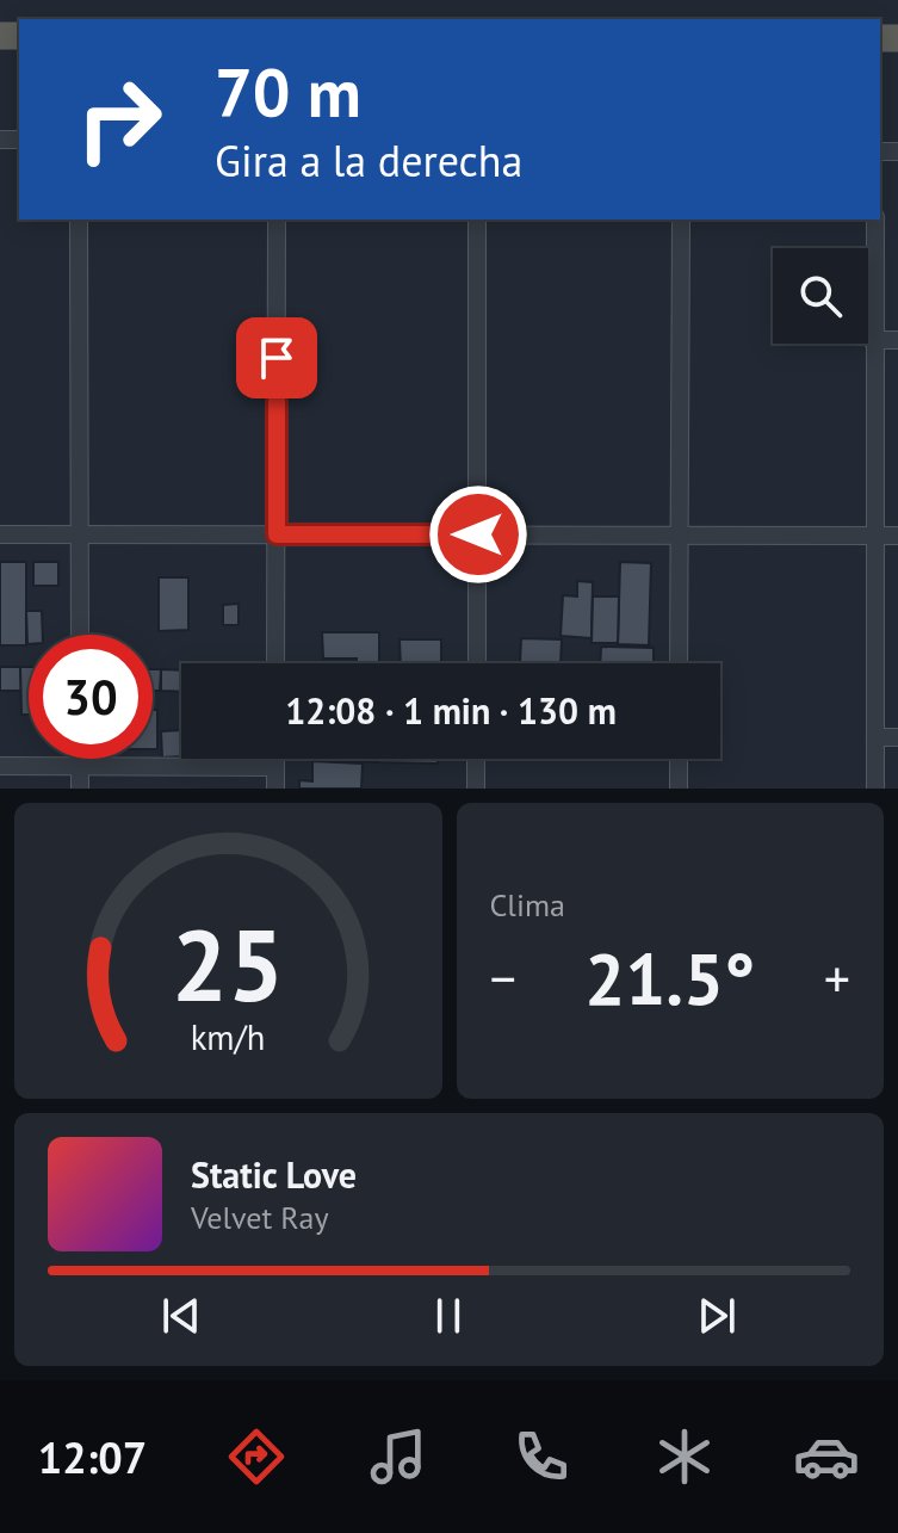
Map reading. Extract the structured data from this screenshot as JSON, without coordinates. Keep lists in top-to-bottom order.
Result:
{
  "page": {
    "turn": ["70 m", "Gira a la derecha"],
    "limit": "30",
    "trip": "12:08 · 1 min · 130 m",
    "tile": "Clima",
    "heat": ["−", "21.5°", "+"],
    "song": ["Static Love", "Velvet Ray"],
    "tabs": "12:07",
    "gauge": ["25", "km/h"]
  }
}
